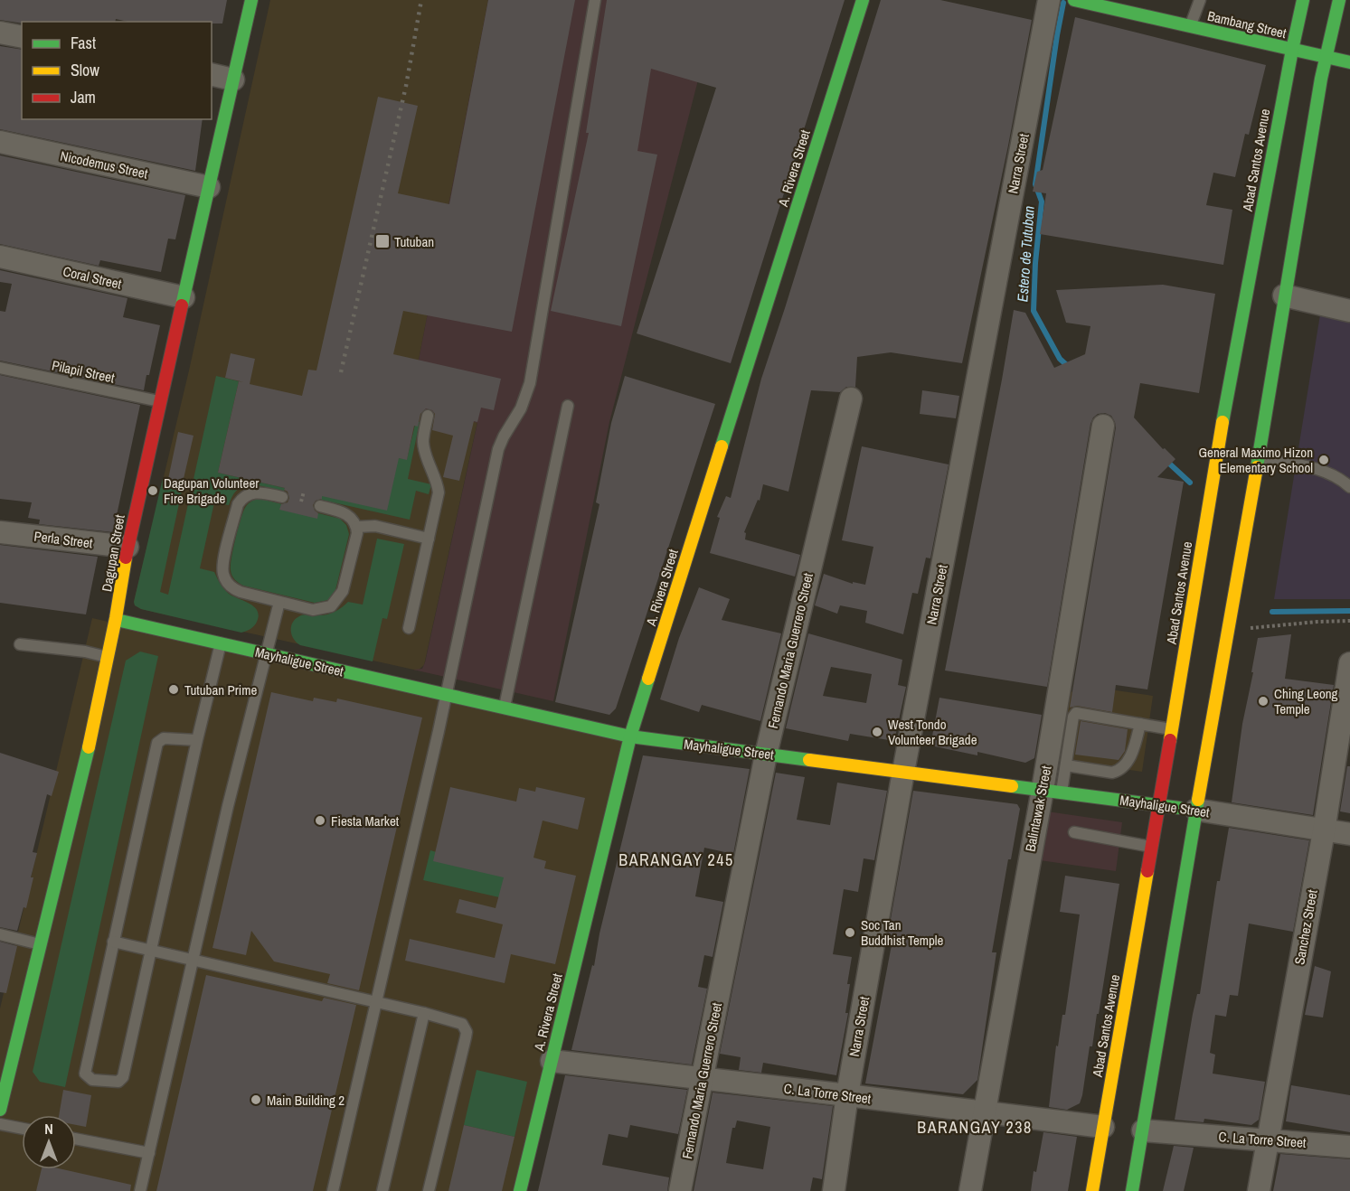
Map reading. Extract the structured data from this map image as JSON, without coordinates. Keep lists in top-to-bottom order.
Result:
{
  "streets": {
    "street": [
      "Bambang Street",
      "Abad Santos Avenue",
      "Narra Street",
      "Nicodemus Street",
      "A. Rivera Street",
      "Coral Street",
      "Perla Street",
      "Dagupan Street",
      "Fernando Maria Guerrero Street",
      "Mayhaligue Street",
      "Balintawak Street",
      "Sanchez Street",
      "C. La Torre Street"
    ],
    "lane": ["Pilapil Street"]
  },
  "crossings": [
    ["Bambang Street", "Abad Santos Avenue"],
    ["Abad Santos Avenue", "Mayhaligue Street"],
    ["Abad Santos Avenue", "C. La Torre Street"],
    ["Narra Street", "Mayhaligue Street"],
    ["Narra Street", "C. La Torre Street"],
    ["Nicodemus Street", "Dagupan Street"],
    ["A. Rivera Street", "Mayhaligue Street"],
    ["A. Rivera Street", "C. La Torre Street"],
    ["Coral Street", "Dagupan Street"],
    ["Pilapil Street", "Dagupan Street"],
    ["Perla Street", "Dagupan Street"],
    ["Dagupan Street", "Mayhaligue Street"],
    ["Fernando Maria Guerrero Street", "Mayhaligue Street"],
    ["Fernando Maria Guerrero Street", "C. La Torre Street"],
    ["Mayhaligue Street", "Balintawak Street"],
    ["Mayhaligue Street", "Sanchez Street"],
    ["Balintawak Street", "C. La Torre Street"],
    ["Sanchez Street", "C. La Torre Street"]
  ],
  "districts": ["BARANGAY 245", "BARANGAY 238"],
  "water": ["Estero de Tutuban"],
  "places": {
    "transit": ["Tutuban"],
    "other": [
      "General Maximo Hizon Elementary School",
      "Dagupan Volunteer Fire Brigade",
      "Tutuban Prime",
      "Ching Leong Temple",
      "West Tondo Volunteer Brigade",
      "Fiesta Market",
      "Soc Tan Buddhist Temple",
      "Main Building 2"
    ]
  },
  "legend": ["Fast", "Slow", "Jam"],
  "north": "top"
}
